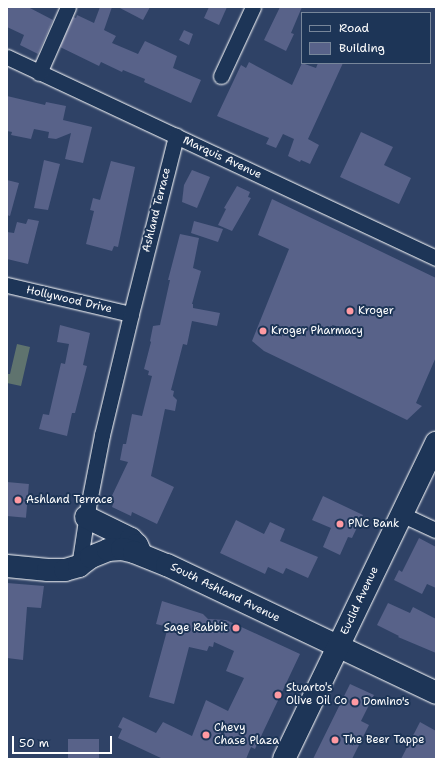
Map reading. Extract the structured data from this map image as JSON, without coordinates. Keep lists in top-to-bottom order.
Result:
{
  "streets": {
    "street": [
      "Marquis Avenue",
      "Ashland Terrace",
      "Hollywood Drive",
      "South Ashland Avenue",
      "Euclid Avenue"
    ]
  },
  "crossings": [
    ["Marquis Avenue", "Ashland Terrace"],
    ["Ashland Terrace", "Hollywood Drive"],
    ["Ashland Terrace", "South Ashland Avenue"],
    ["South Ashland Avenue", "Euclid Avenue"]
  ],
  "places": [
    "Kroger",
    "Kroger Pharmacy",
    "Ashland Terrace",
    "PNC Bank",
    "Sage Rabbit",
    "Stuarto's Olive Oil Co",
    "Domino's",
    "Chevy Chase Plaza",
    "The Beer Tappe"
  ],
  "legend": ["Road", "Building"],
  "scale_bar": "50 m"
}
